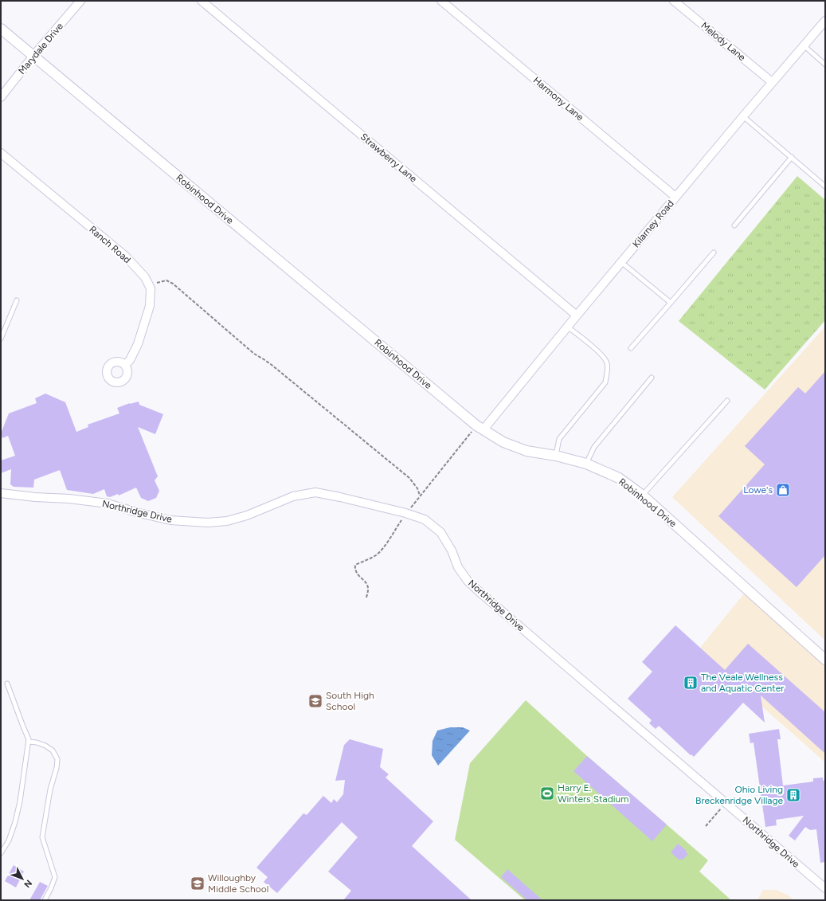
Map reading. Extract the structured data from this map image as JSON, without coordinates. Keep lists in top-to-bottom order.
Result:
{
  "streets": {
    "street": [
      "Melody Lane",
      "Marydale Drive",
      "Harmony Lane",
      "Strawberry Lane",
      "Robinhood Drive",
      "Kilarney Road",
      "Ranch Road",
      "Northridge Drive"
    ]
  },
  "crossings": [
    ["Melody Lane", "Kilarney Road"],
    ["Marydale Drive", "Robinhood Drive"],
    ["Harmony Lane", "Kilarney Road"],
    ["Strawberry Lane", "Kilarney Road"],
    ["Robinhood Drive", "Kilarney Road"]
  ],
  "places": {
    "shop": ["Lowe's"],
    "building": ["The Veale Wellness and Aquatic Center", "Ohio Living Breckenridge Village"],
    "school or university": ["South High School", "Willoughby Middle School"],
    "sports": ["Harry E. Winters Stadium"]
  },
  "north": "bottom right"
}
